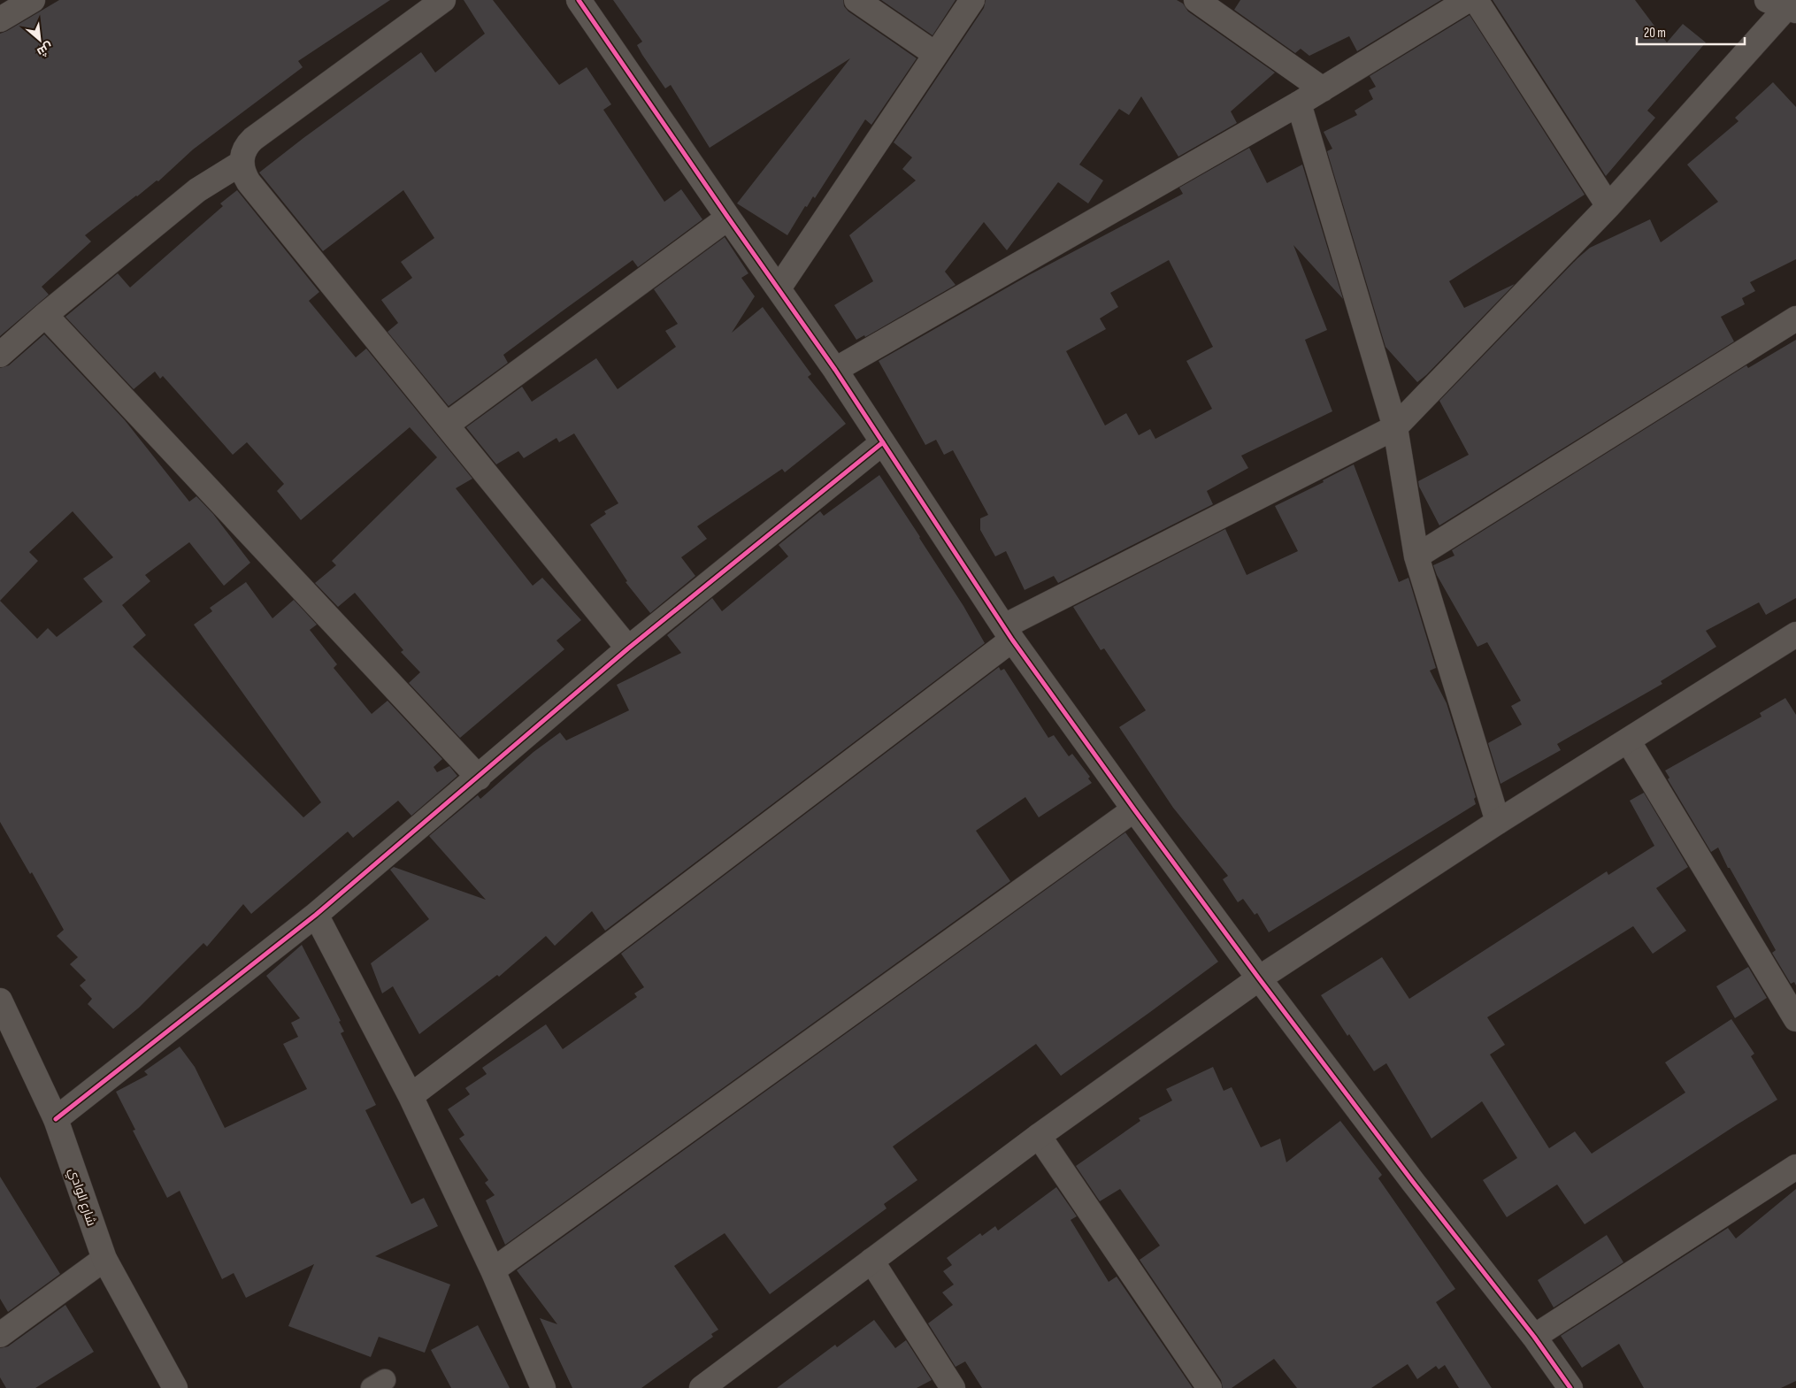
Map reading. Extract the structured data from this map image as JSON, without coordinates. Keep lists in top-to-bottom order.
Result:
{
  "streets": {
    "street": ["شارع الوادي"]
  },
  "scale_bar": "20 m",
  "north": "bottom right"
}
